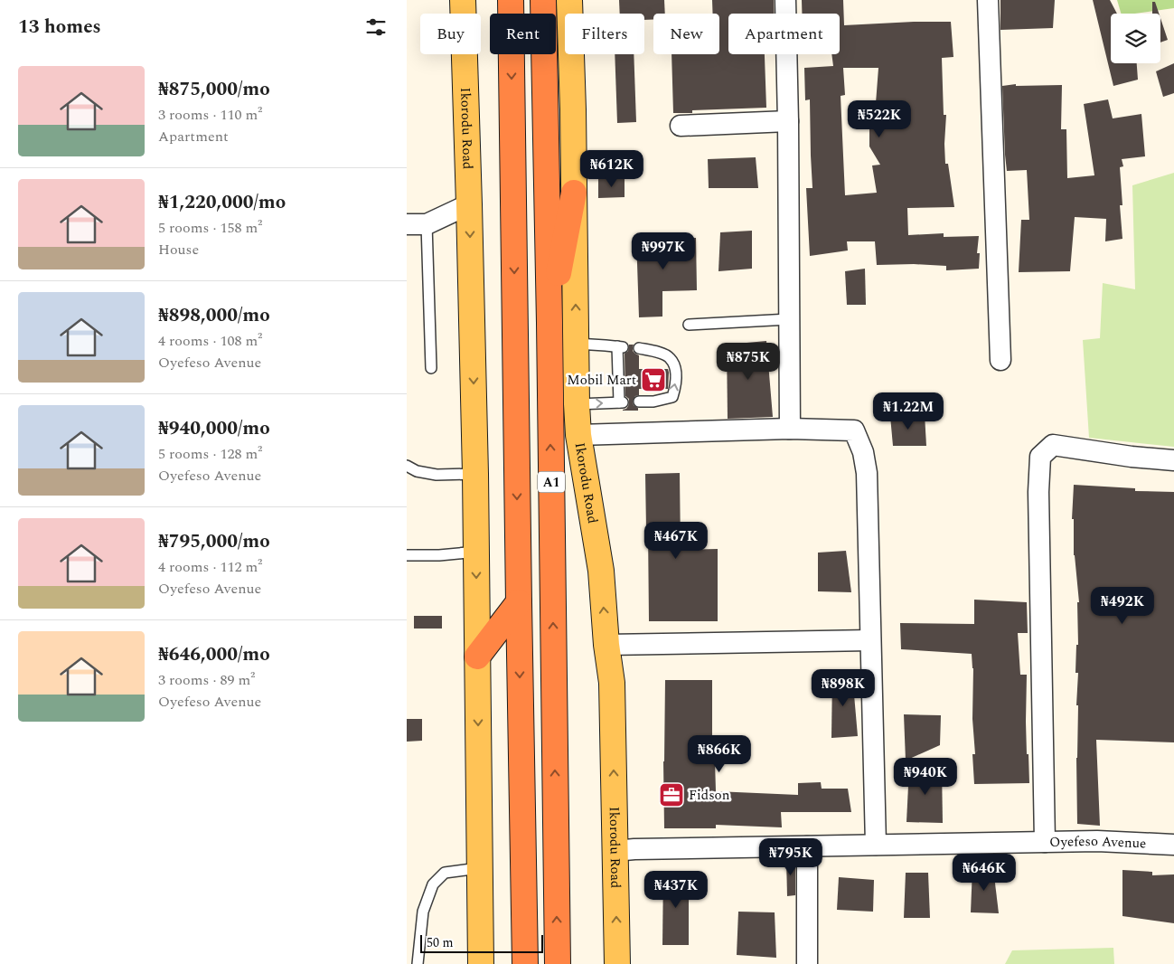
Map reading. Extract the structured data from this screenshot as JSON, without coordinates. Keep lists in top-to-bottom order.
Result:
{
  "streets": {
    "highway": ["A1"],
    "main road": ["Ikorodu Road"],
    "street": ["Oyefeso Avenue"]
  },
  "crossings": [
    ["Ikorodu Road", "Oyefeso Avenue"]
  ],
  "places": {
    "supermarket": ["Mobil Mart"],
    "office": ["Fidson"]
  },
  "scale_bar": "50 m",
  "page": {
    "heading": "13 homes",
    "chip": [
      "Buy",
      "Rent",
      "Filters",
      "New",
      "Apartment"
    ],
    "list": [
      {
        "name": "₦875,000/mo",
        "note": "3 rooms · 110 m² · Apartment"
      },
      {
        "name": "₦1,220,000/mo",
        "note": "5 rooms · 158 m² · House"
      },
      {
        "name": "₦898,000/mo",
        "note": "4 rooms · 108 m² · Oyefeso Avenue"
      },
      {
        "name": "₦940,000/mo",
        "note": "5 rooms · 128 m² · Oyefeso Avenue"
      },
      {
        "name": "₦795,000/mo",
        "note": "4 rooms · 112 m² · Oyefeso Avenue"
      },
      {
        "name": "₦646,000/mo",
        "note": "3 rooms · 89 m² · Oyefeso Avenue"
      }
    ],
    "price": [
      "₦522K",
      "₦612K",
      "₦997K",
      "₦875K",
      "₦1.22M",
      "₦467K",
      "₦492K",
      "₦898K",
      "₦866K",
      "₦940K",
      "₦795K",
      "₦646K",
      "₦437K"
    ],
    "scale": "50 m"
  }
}
